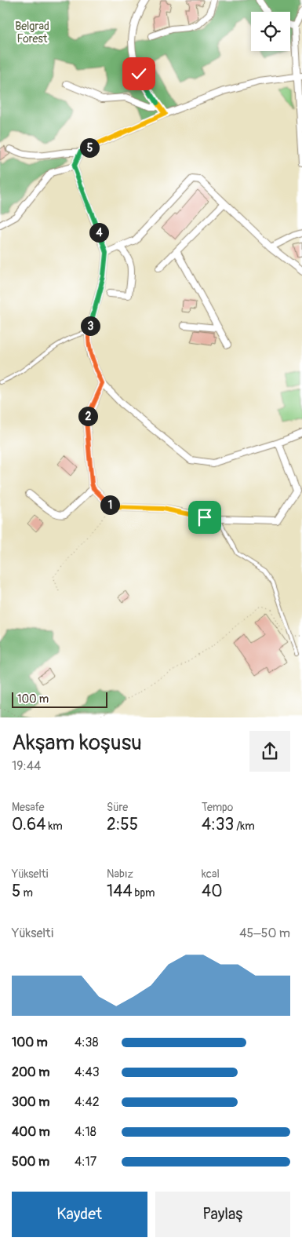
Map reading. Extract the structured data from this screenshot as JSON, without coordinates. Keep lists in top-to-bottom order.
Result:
{
  "parks": ["Belgrad Forest"],
  "scale_bar": "100 m",
  "page": {
    "pins": [
      "5",
      "4",
      "3",
      "2",
      "1"
    ],
    "scale": "100 m",
    "heading": ["Akşam koşusu", "19:44"],
    "stats": [
      ["Mesafe", "0.64 km"],
      ["Süre", "2:55"],
      ["Tempo", "4:33 /km"],
      ["Yükselti", "5 m"],
      ["Nabız", "144 bpm"],
      ["kcal", "40"]
    ],
    "chart": ["Yükselti", "45–50 m"],
    "list": [
      {
        "name": "100 m",
        "note": "4:38"
      },
      {
        "name": "200 m",
        "note": "4:43"
      },
      {
        "name": "300 m",
        "note": "4:42"
      },
      {
        "name": "400 m",
        "note": "4:18"
      },
      {
        "name": "500 m",
        "note": "4:17"
      }
    ],
    "buttons": ["Kaydet", "Paylaş"]
  }
}
